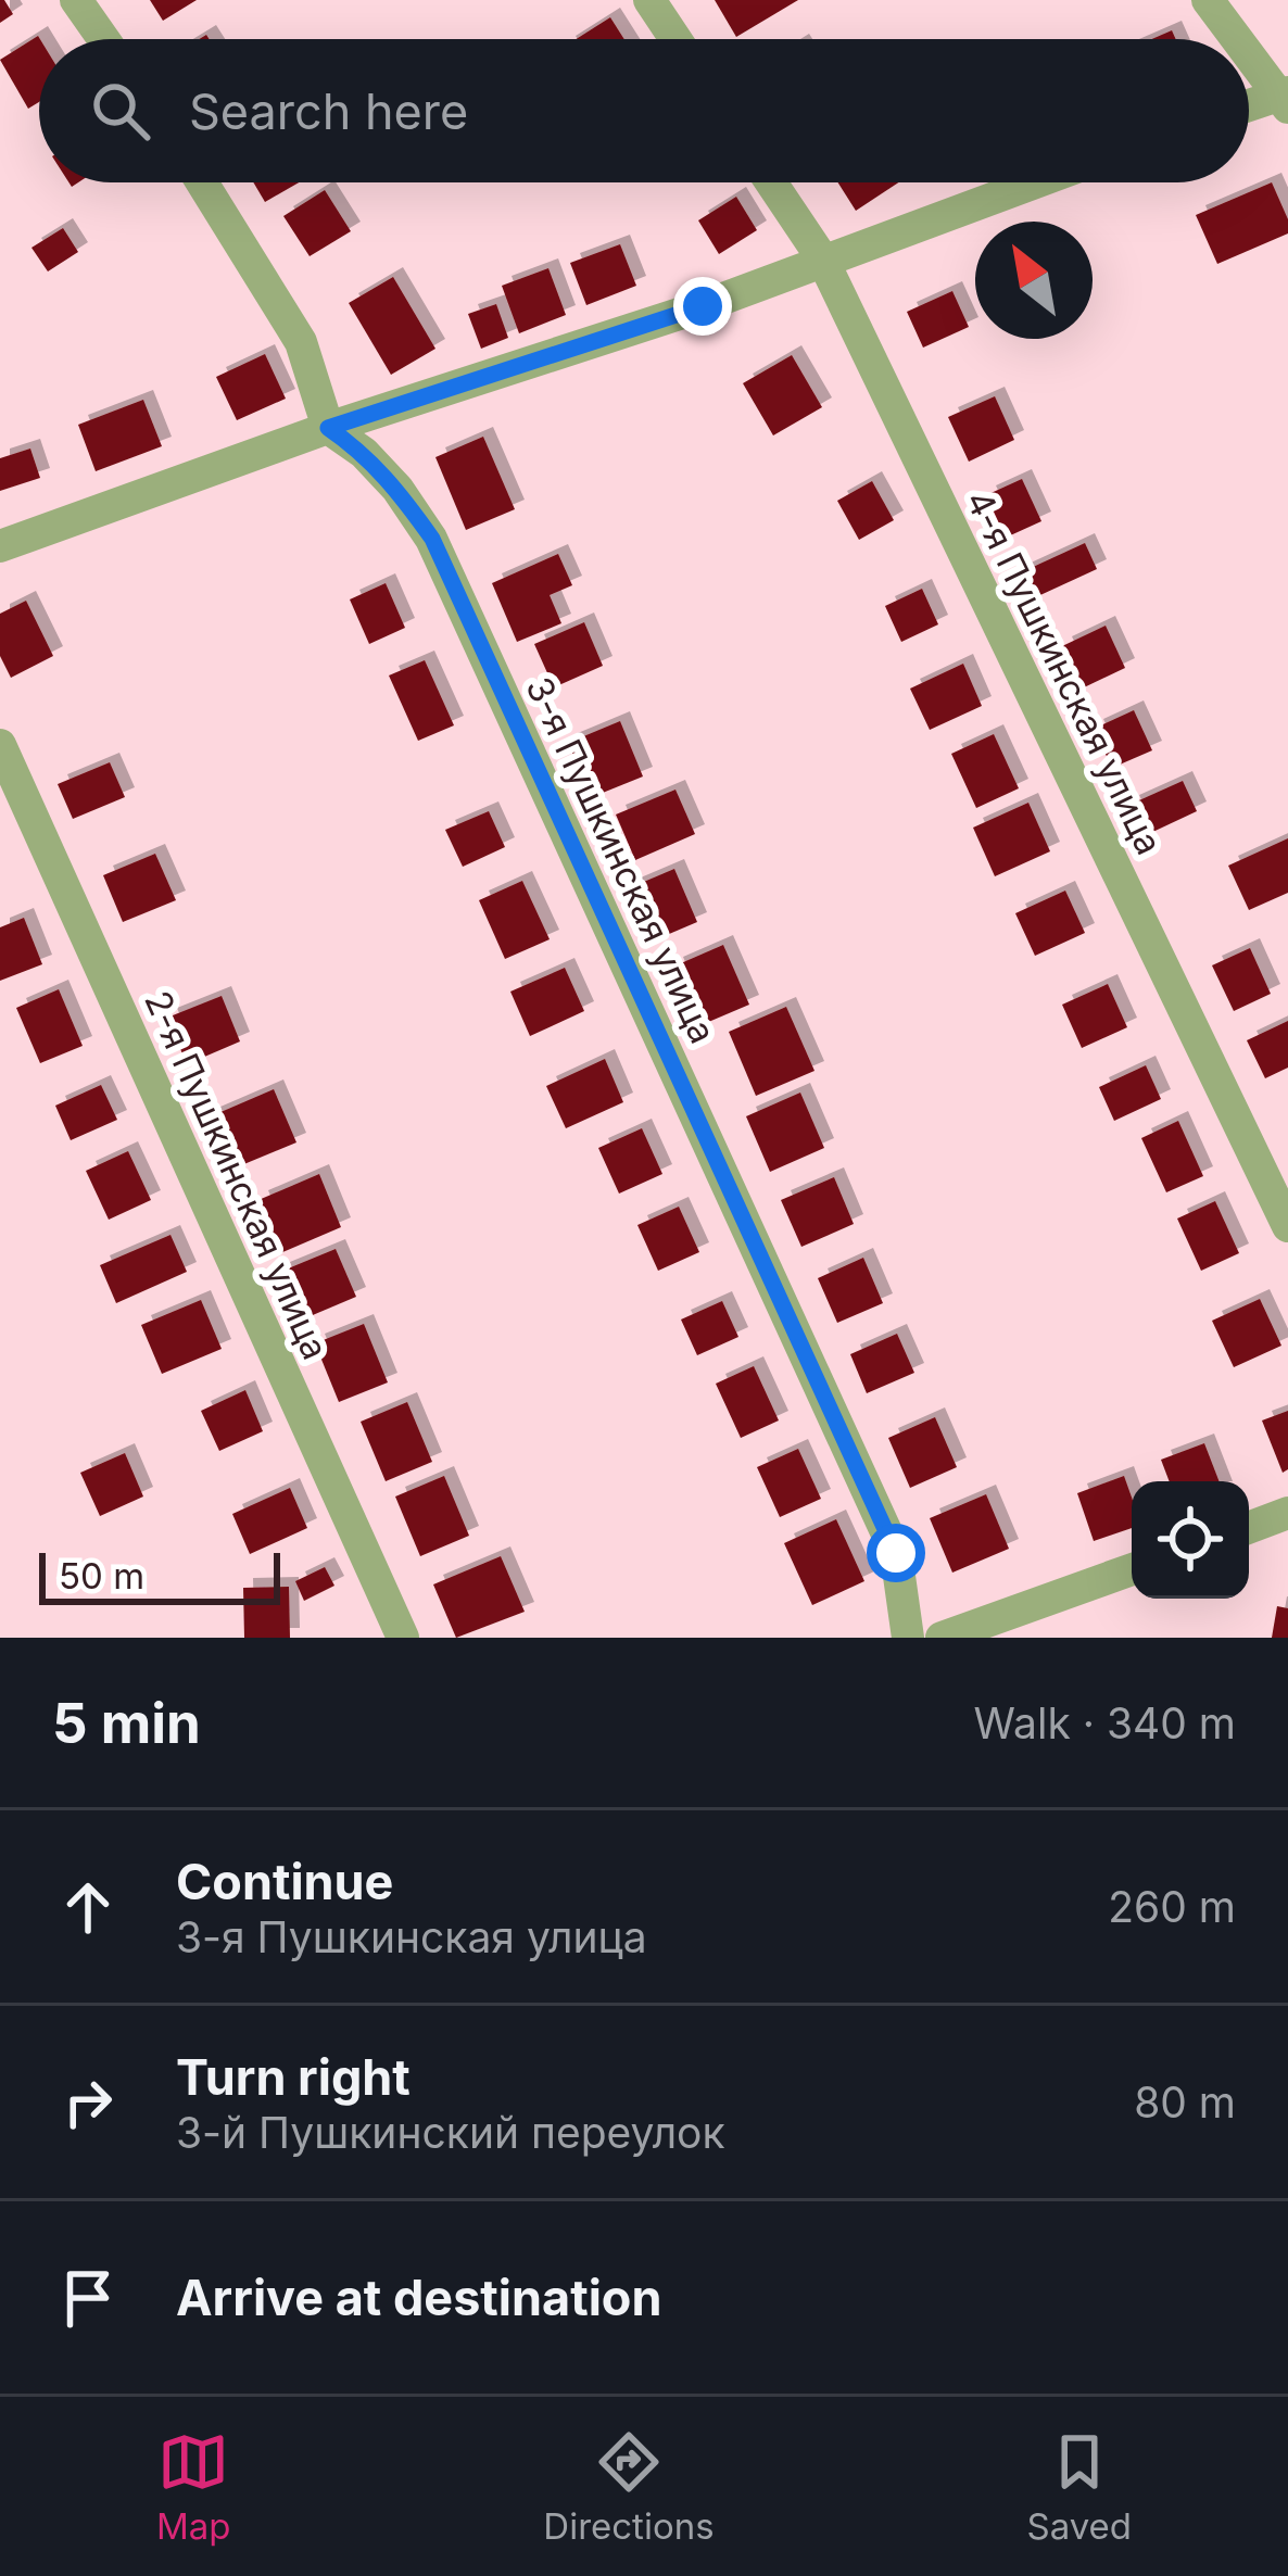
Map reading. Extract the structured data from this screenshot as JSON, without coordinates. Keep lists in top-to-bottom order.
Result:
{
  "streets": {
    "street": ["4-я Пушкинская улица", "3-я Пушкинская улица", "2-я Пушкинская улица"]
  },
  "scale_bar": "50 m",
  "north": "top left",
  "page": {
    "search": "Search here",
    "scale": "50 m",
    "heading": ["5 min", "Walk · 340 m"],
    "list": [
      ["Continue", "3-я Пушкинская улица", "260 m"],
      ["Turn right", "3-й Пушкинский переулок", "80 m"],
      "Arrive at destination"
    ],
    "nav": ["Map", "Directions", "Saved"]
  }
}
